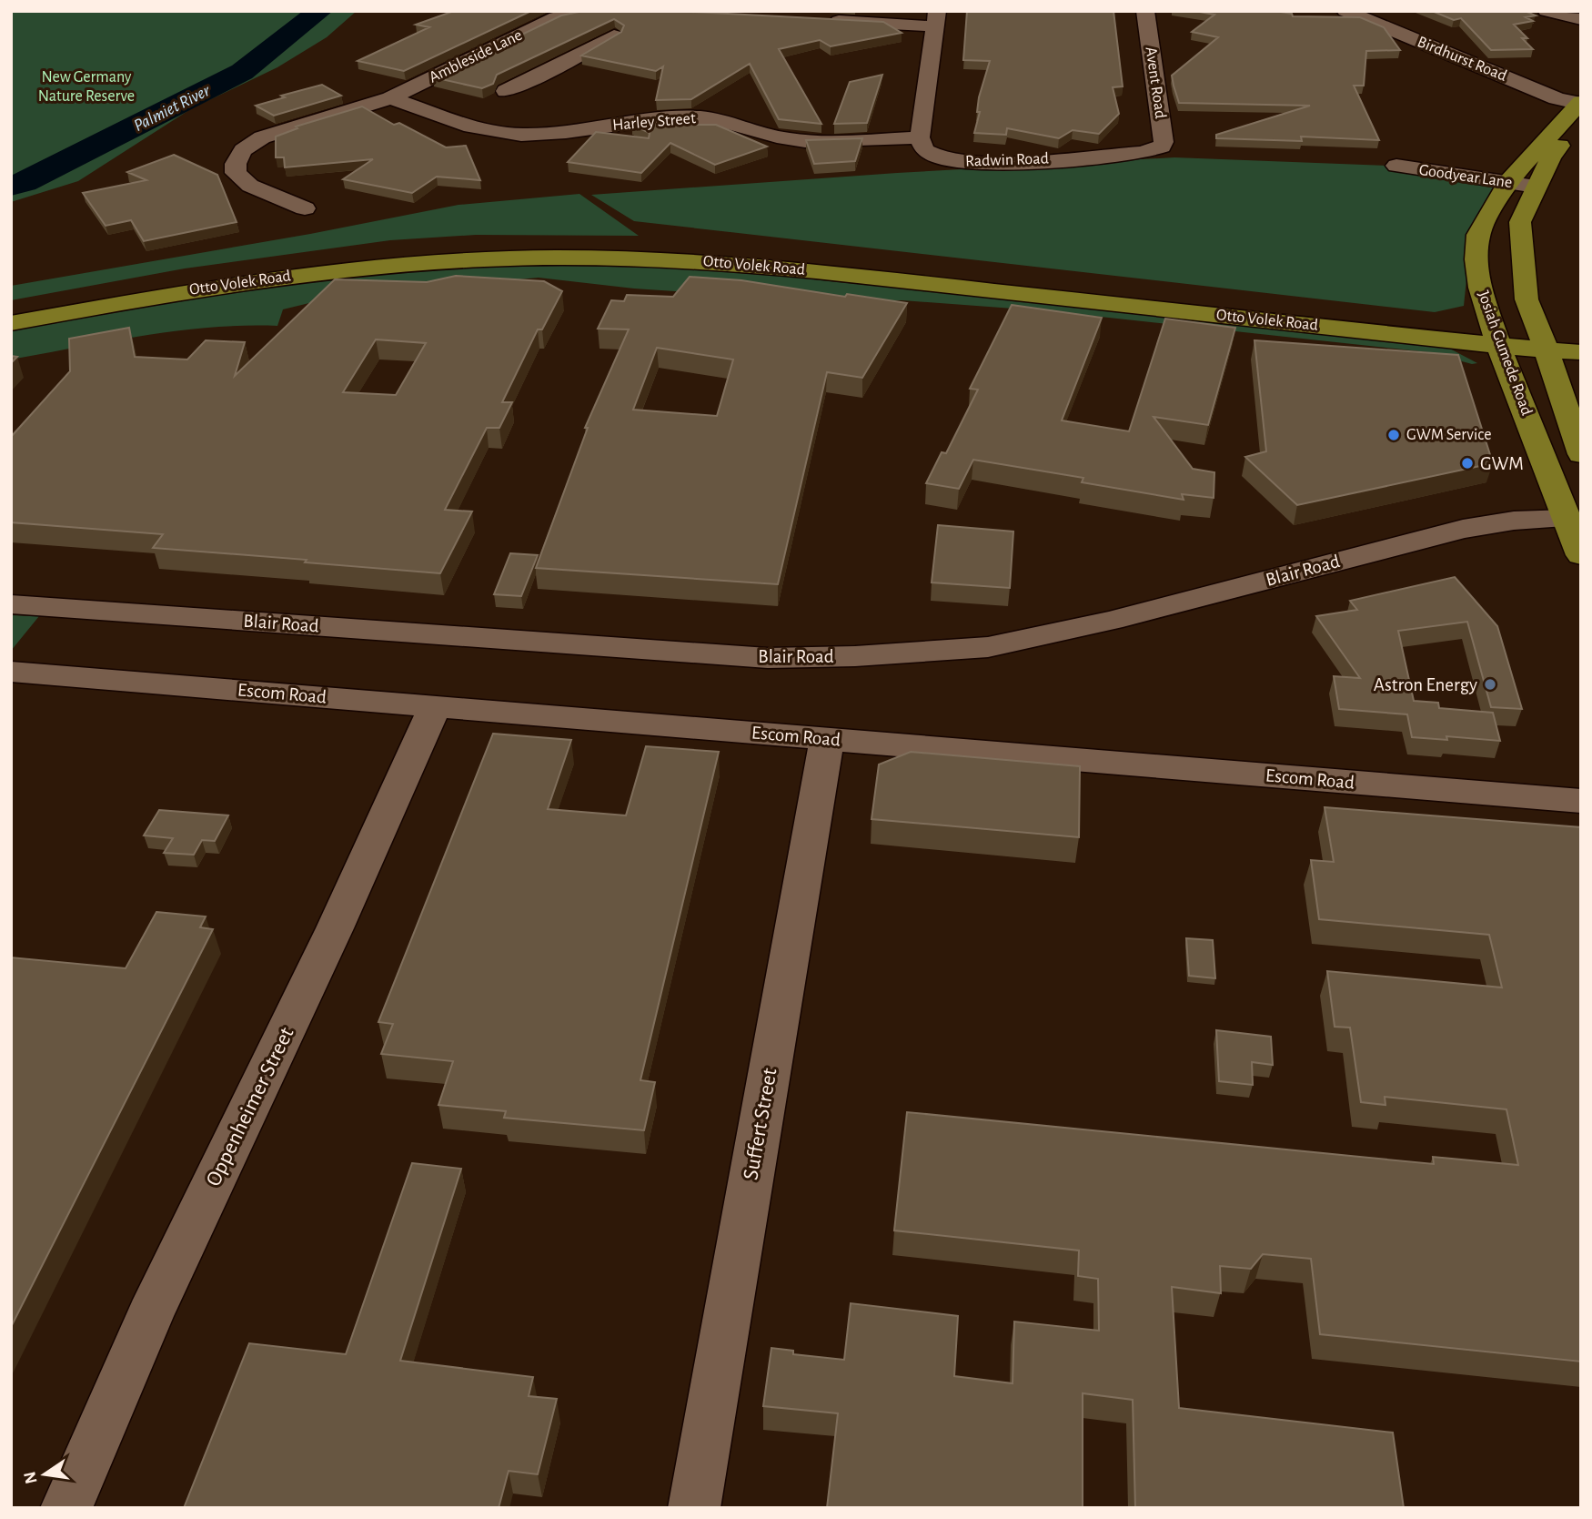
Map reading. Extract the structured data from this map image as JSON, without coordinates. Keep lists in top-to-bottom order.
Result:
{
  "streets": {
    "main road": ["Otto Volek Road", "Josiah Gumede Road"],
    "street": [
      "Ambleside Lane",
      "Birdhurst Road",
      "Avent Road",
      "Harley Street",
      "Radwin Road",
      "Goodyear Lane",
      "Blair Road",
      "Escom Road",
      "Oppenheimer Street",
      "Suffert Street"
    ]
  },
  "crossings": [
    ["Ambleside Lane", "Harley Street"],
    ["Birdhurst Road", "Josiah Gumede Road"],
    ["Avent Road", "Radwin Road"],
    ["Harley Street", "Radwin Road"],
    ["Goodyear Lane", "Josiah Gumede Road"],
    ["Otto Volek Road", "Josiah Gumede Road"],
    ["Josiah Gumede Road", "Blair Road"],
    ["Escom Road", "Oppenheimer Street"],
    ["Escom Road", "Suffert Street"]
  ],
  "water": ["Palmiet River"],
  "parks": ["New Germany Nature Reserve"],
  "places": ["GWM Service", "GWM", "Astron Energy"],
  "north": "left"
}
